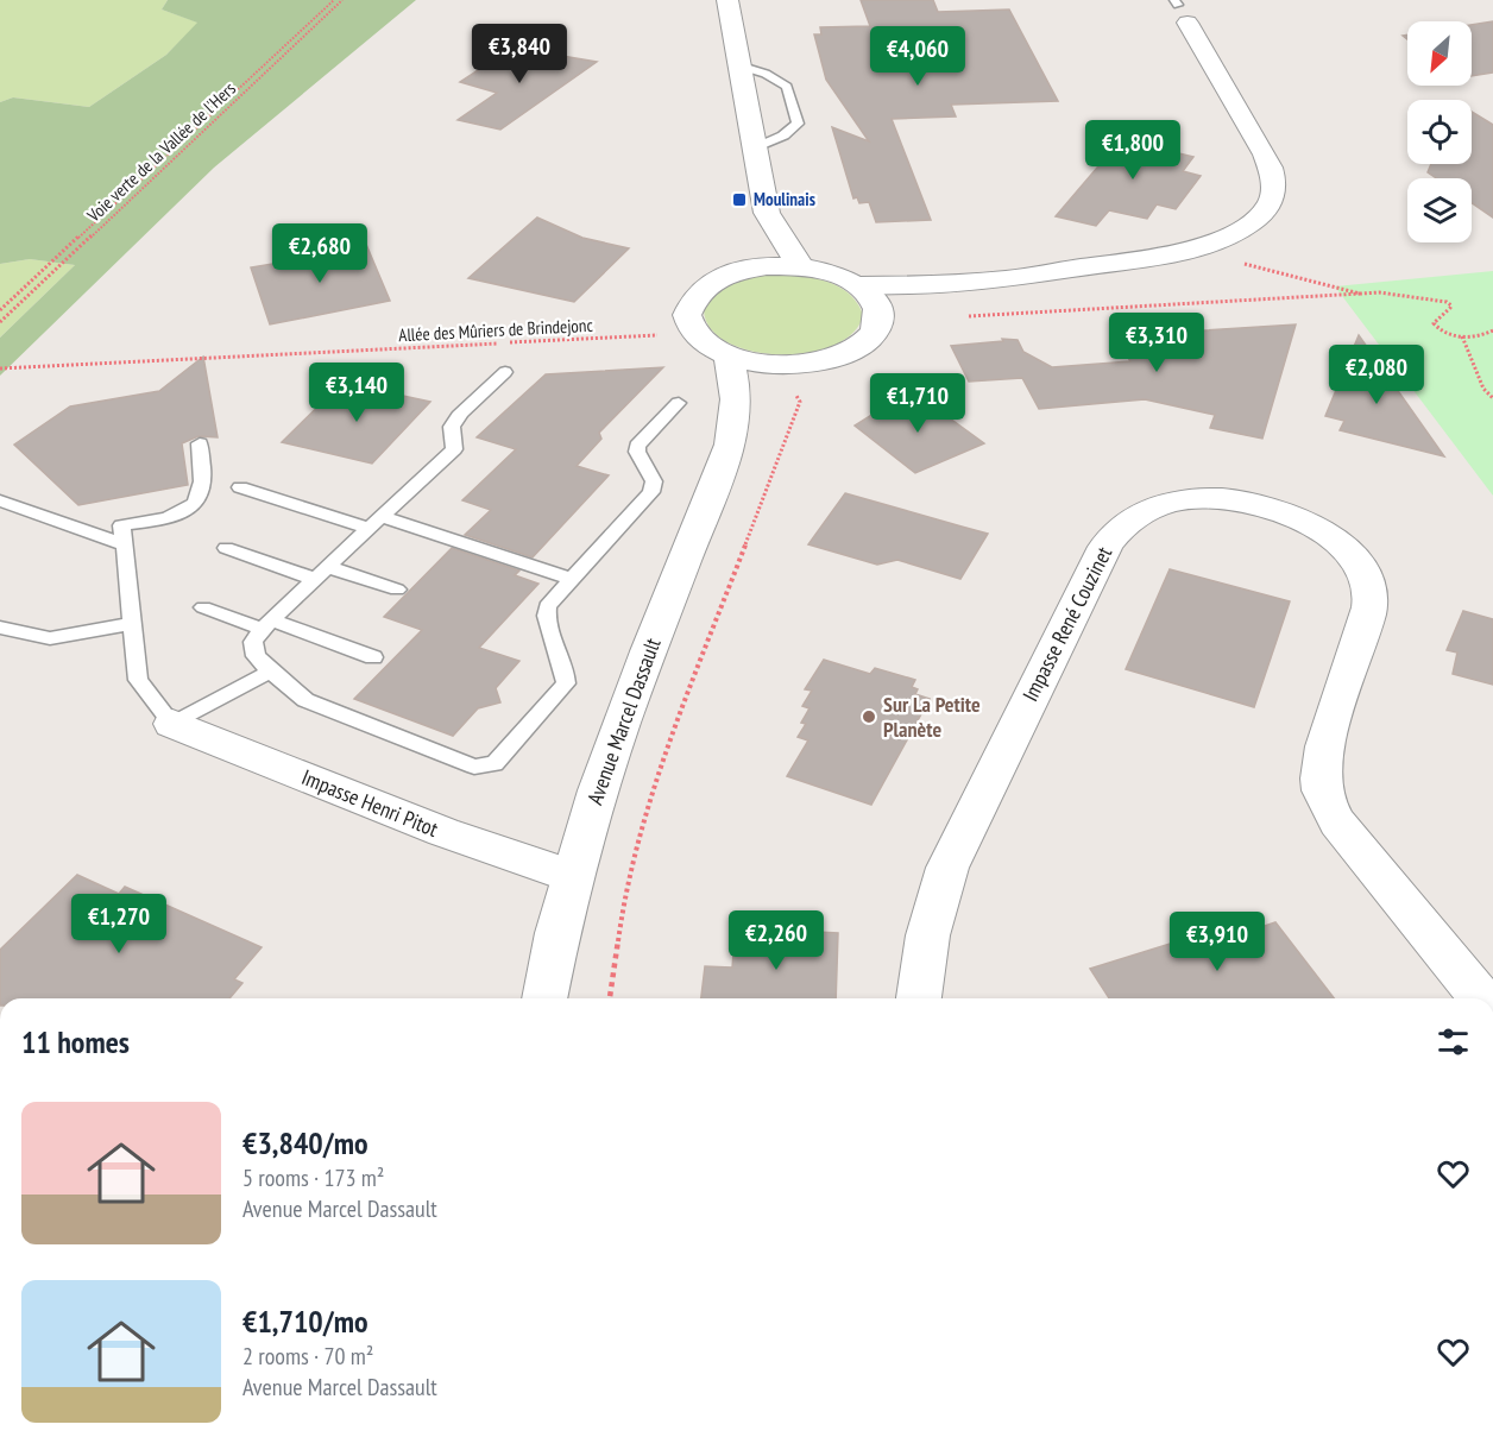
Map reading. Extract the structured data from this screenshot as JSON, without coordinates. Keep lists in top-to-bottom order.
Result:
{
  "streets": {
    "street": ["Impasse René Couzinet", "Avenue Marcel Dassault", "Impasse Henri Pitot"],
    "path": ["Voie verte de la Vallée de l'Hers", "Allée des Mûriers de Brindejonc"]
  },
  "crossings": [
    ["Allée des Mûriers de Brindejonc", "Avenue Marcel Dassault"],
    ["Avenue Marcel Dassault", "Impasse Henri Pitot"]
  ],
  "places": {
    "transit": ["Moulinais"],
    "other": ["Sur La Petite Planète"]
  },
  "north": "bottom left",
  "page": {
    "price": [
      "€3,840",
      "€4,060",
      "€1,800",
      "€2,680",
      "€3,310",
      "€2,080",
      "€3,140",
      "€1,710",
      "€1,270",
      "€2,260",
      "€3,910"
    ],
    "heading": "11 homes",
    "list": [
      {
        "name": "€3,840/mo",
        "note": "5 rooms · 173 m² · Avenue Marcel Dassault"
      },
      {
        "name": "€1,710/mo",
        "note": "2 rooms · 70 m² · Avenue Marcel Dassault"
      }
    ]
  }
}
